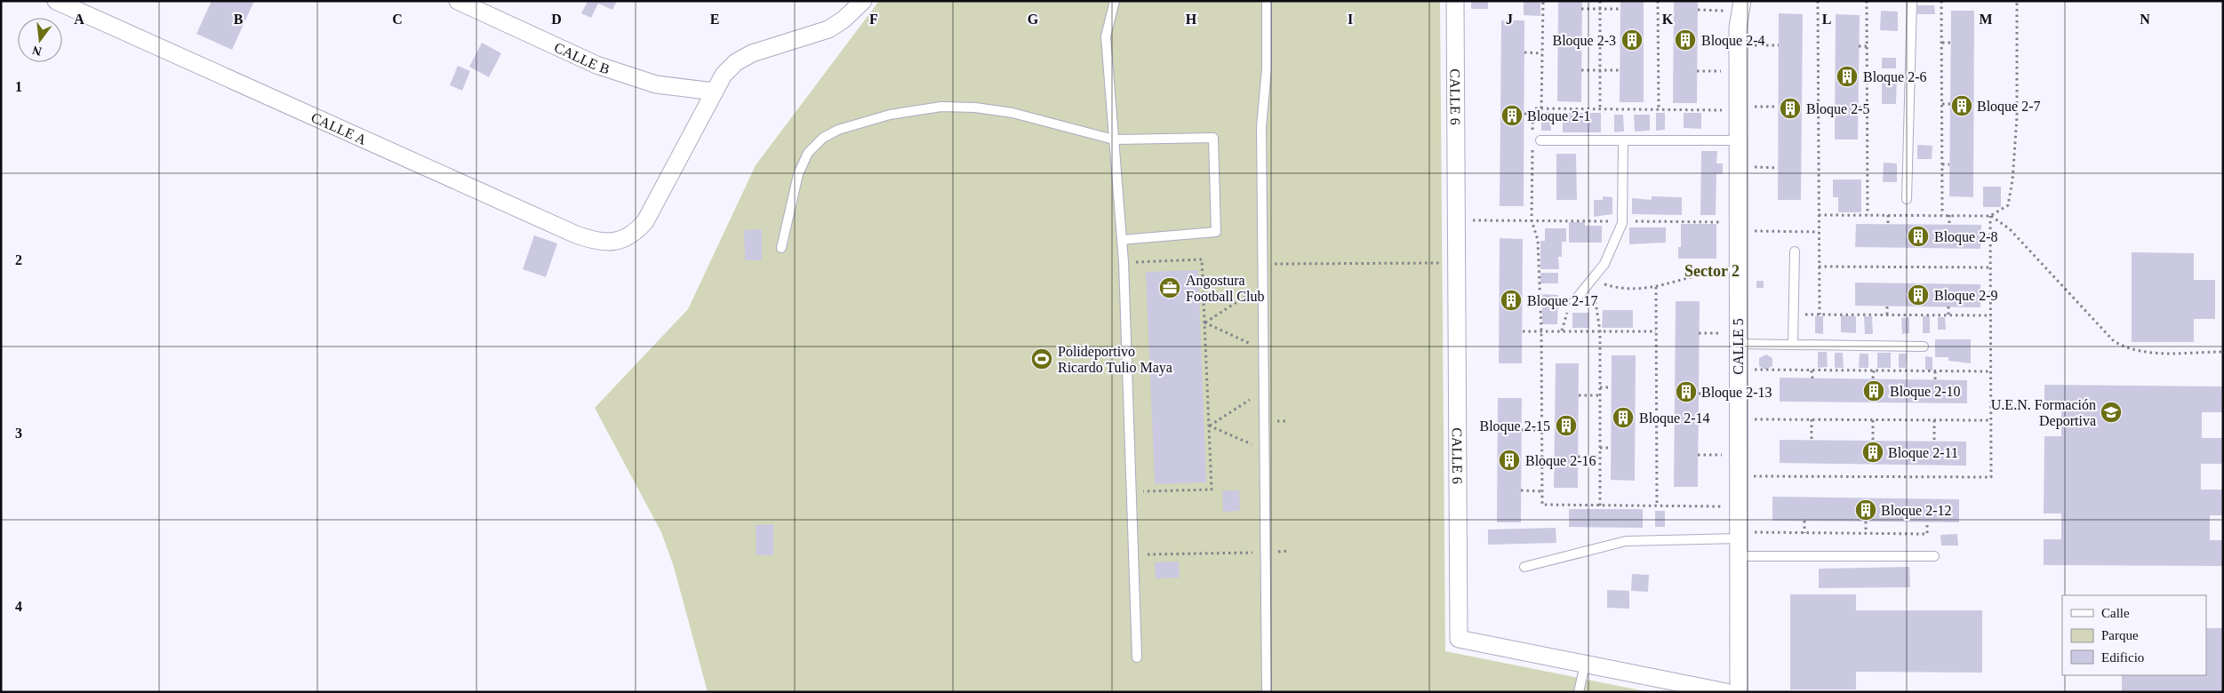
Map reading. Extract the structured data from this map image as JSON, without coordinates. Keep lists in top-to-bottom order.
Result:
{
  "streets": {
    "street": [
      "CALLE B",
      "CALLE 6",
      "CALLE A",
      "CALLE 5"
    ]
  },
  "crossings": [
    ["CALLE B", "CALLE A"]
  ],
  "districts": ["Sector 2"],
  "places": {
    "building": [
      "Bloque 2-3",
      "Bloque 2-4",
      "Bloque 2-6",
      "Bloque 2-7",
      "Bloque 2-5",
      "Bloque 2-1",
      "Bloque 2-8",
      "Bloque 2-9",
      "Bloque 2-17",
      "Bloque 2-10",
      "Bloque 2-13",
      "Bloque 2-14",
      "Bloque 2-15",
      "Bloque 2-11",
      "Bloque 2-16",
      "Bloque 2-12"
    ],
    "office": ["Angostura Football Club"],
    "sports": ["Polideportivo Ricardo Tulio Maya"],
    "school or university": ["U.E.N. Formación Deportiva"]
  },
  "legend": ["Calle", "Parque", "Edificio"],
  "north": "bottom",
  "grid": {
    "columns": [
      "A",
      "B",
      "C",
      "D",
      "E",
      "F",
      "G",
      "H",
      "I",
      "J",
      "K",
      "L",
      "M",
      "N"
    ],
    "rows": [
      "1",
      "2",
      "3",
      "4"
    ]
  }
}
